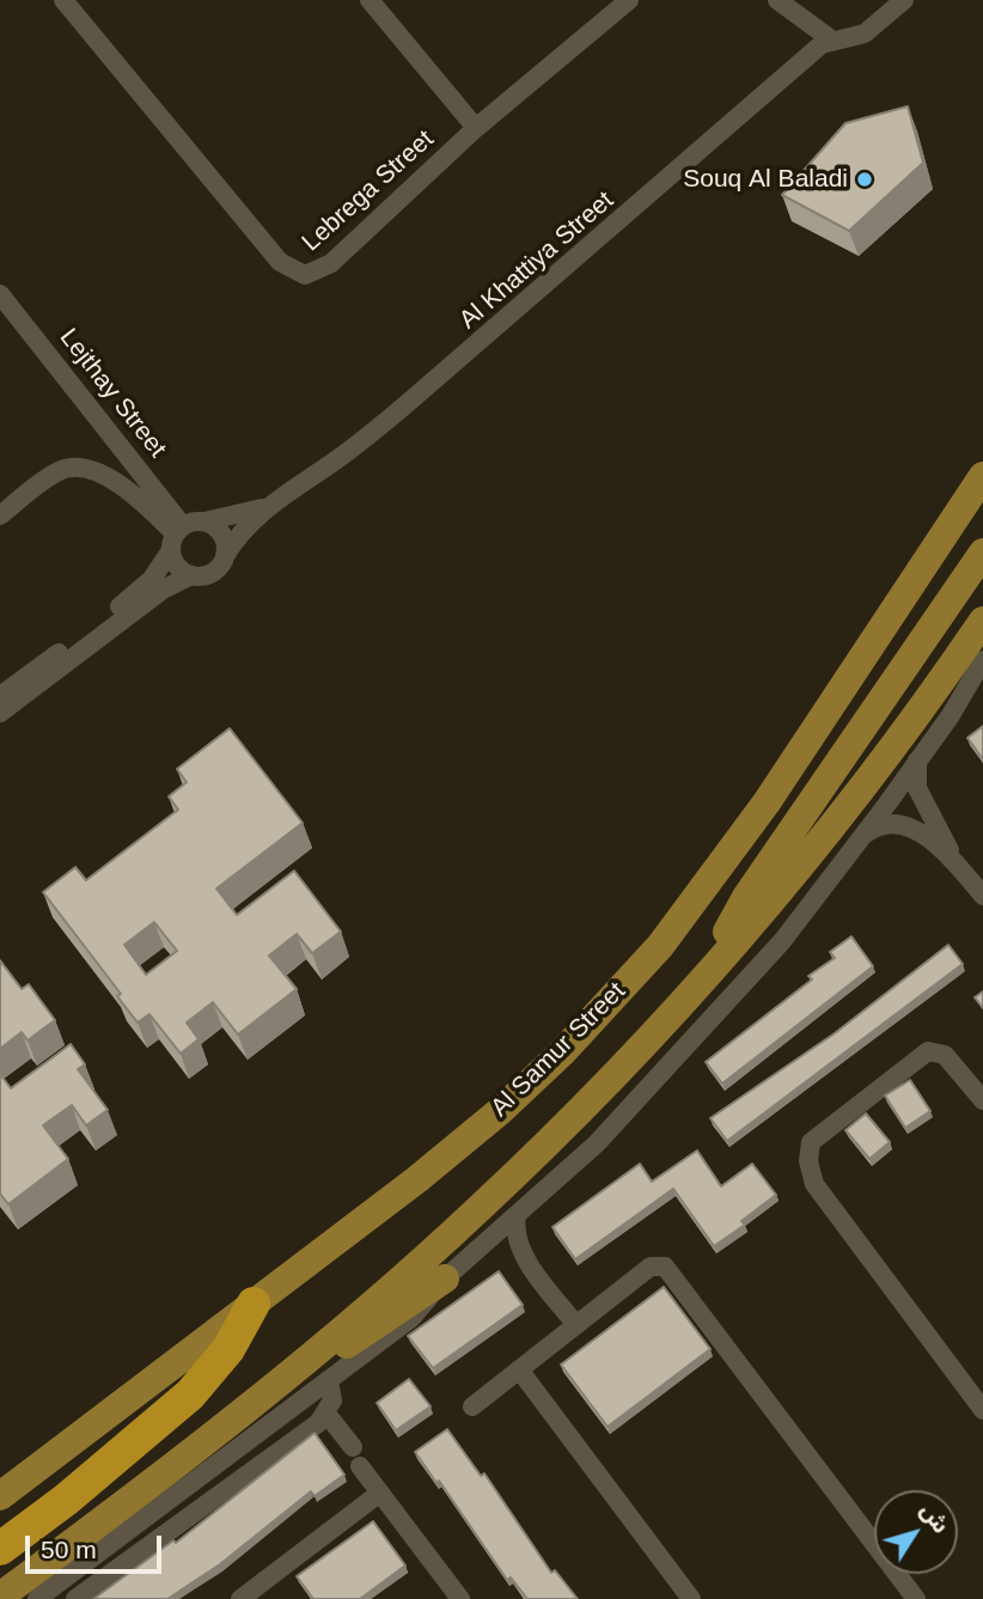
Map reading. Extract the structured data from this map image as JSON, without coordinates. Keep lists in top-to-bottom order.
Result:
{
  "streets": {
    "main road": ["Al Samur Street"],
    "street": ["Lebrega Street", "Al Khattiya Street", "Lejthay Street"]
  },
  "crossings": [
    ["Al Khattiya Street", "Lejthay Street"]
  ],
  "places": ["Souq Al Baladi"],
  "scale_bar": "50 m",
  "north": "top right"
}
